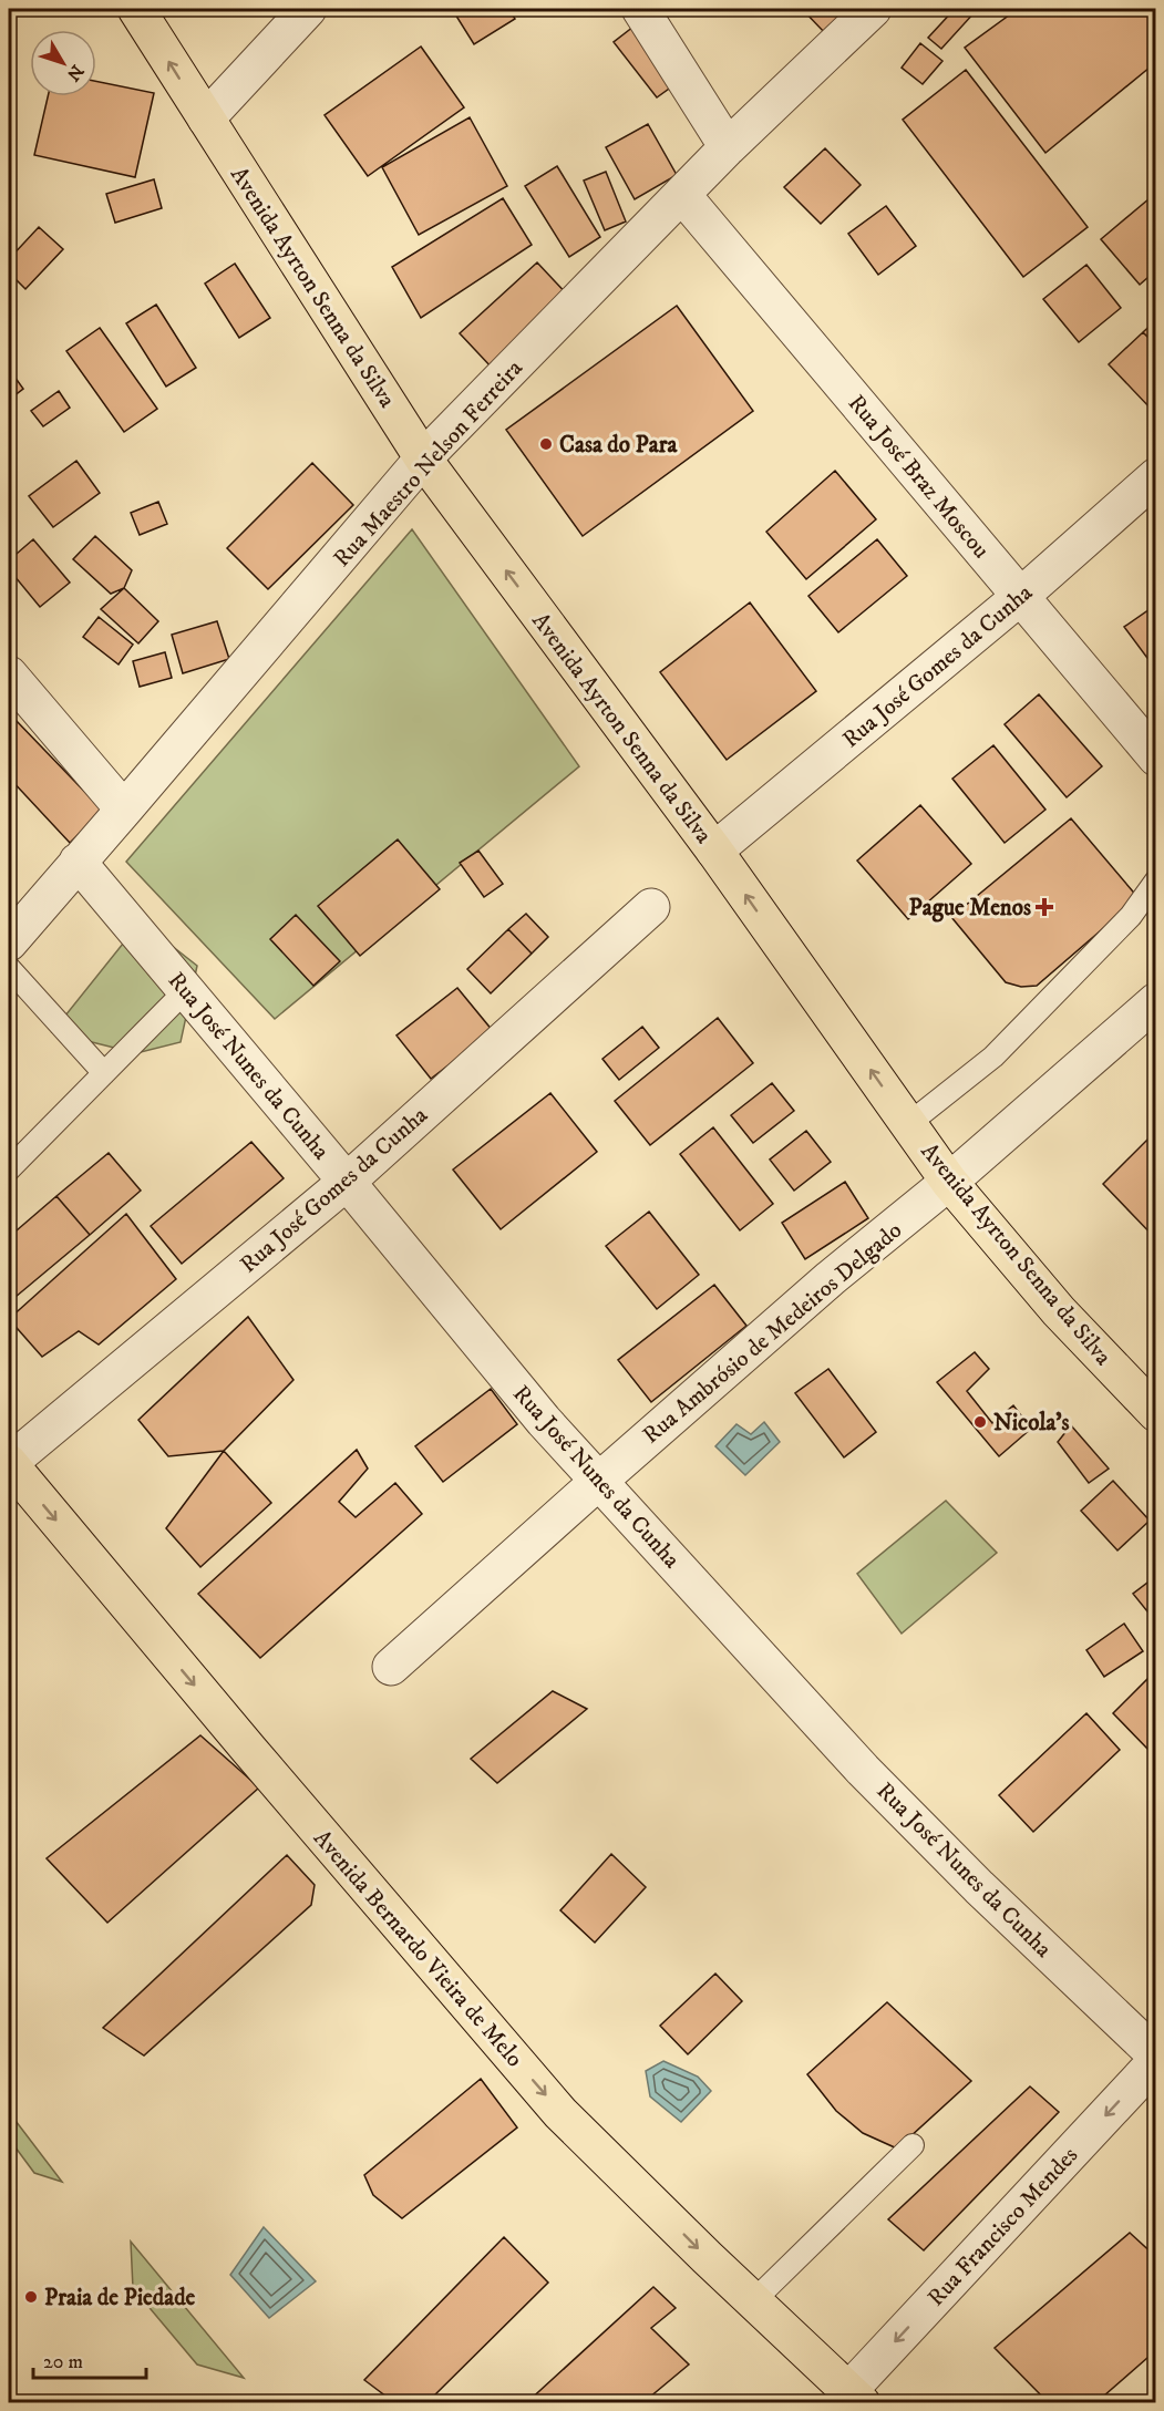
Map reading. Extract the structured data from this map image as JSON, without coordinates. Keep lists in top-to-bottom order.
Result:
{
  "streets": {
    "main road": ["Avenida Ayrton Senna da Silva", "Avenida Bernardo Vieira de Melo"],
    "street": [
      "Rua Maestro Nelson Ferreira",
      "Rua José Braz Moscou",
      "Rua José Gomes da Cunha",
      "Rua José Nunes da Cunha",
      "Rua Ambrósio de Medeiros Delgado",
      "Rua Francisco Mendes"
    ]
  },
  "crossings": [
    ["Avenida Ayrton Senna da Silva", "Rua Maestro Nelson Ferreira"],
    ["Avenida Ayrton Senna da Silva", "Rua José Gomes da Cunha"],
    ["Avenida Ayrton Senna da Silva", "Rua Ambrósio de Medeiros Delgado"],
    ["Rua Maestro Nelson Ferreira", "Rua José Braz Moscou"],
    ["Rua Maestro Nelson Ferreira", "Rua José Nunes da Cunha"],
    ["Rua José Braz Moscou", "Rua José Gomes da Cunha"],
    ["Rua José Gomes da Cunha", "Rua José Nunes da Cunha"],
    ["Rua José Gomes da Cunha", "Avenida Bernardo Vieira de Melo"],
    ["Rua José Nunes da Cunha", "Rua Ambrósio de Medeiros Delgado"],
    ["Avenida Bernardo Vieira de Melo", "Rua Francisco Mendes"]
  ],
  "one_way": ["Avenida Ayrton Senna da Silva", "Avenida Bernardo Vieira de Melo", "Rua Francisco Mendes"],
  "places": {
    "other": ["Casa do Para", "Nicola's", "Praia de Piedade"],
    "health": ["Pague Menos"]
  },
  "scale_bar": "20 m",
  "north": "bottom right"
}
